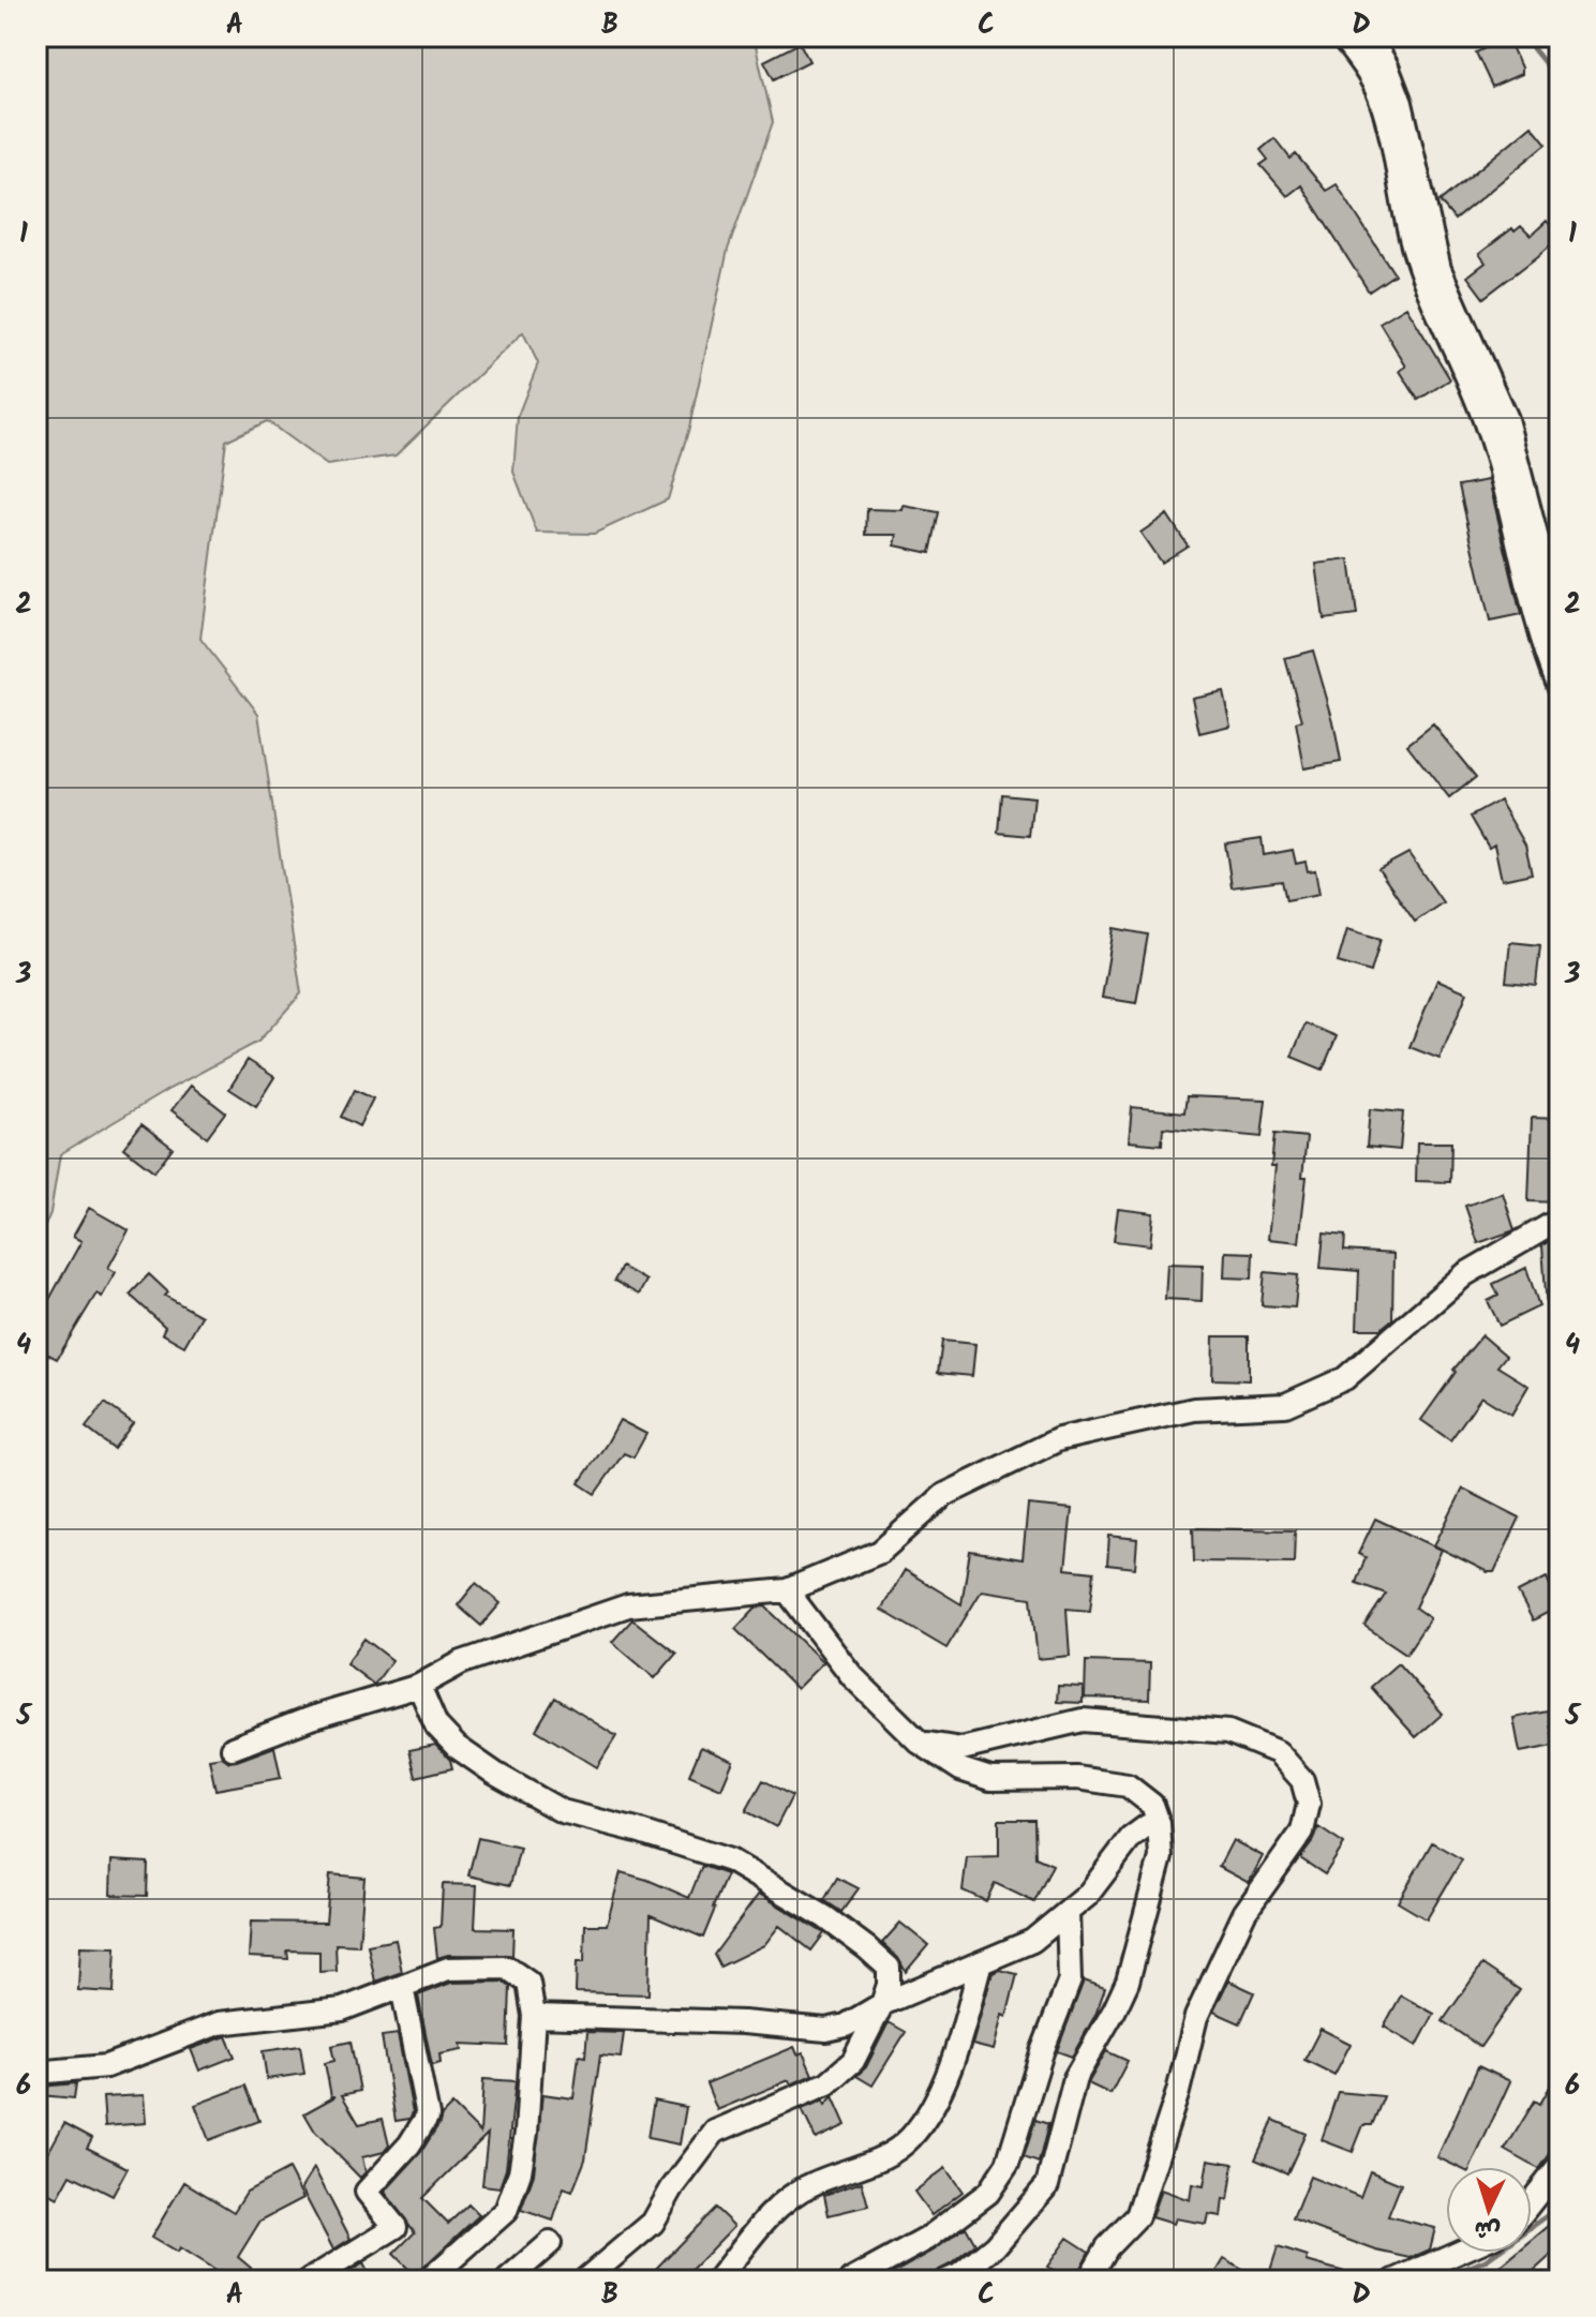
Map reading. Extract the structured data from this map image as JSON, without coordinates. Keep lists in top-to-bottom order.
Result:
{
  "north": "bottom",
  "grid": {
    "columns": [
      "A",
      "B",
      "C",
      "D"
    ],
    "rows": [
      "1",
      "2",
      "3",
      "4",
      "5",
      "6"
    ]
  }
}
